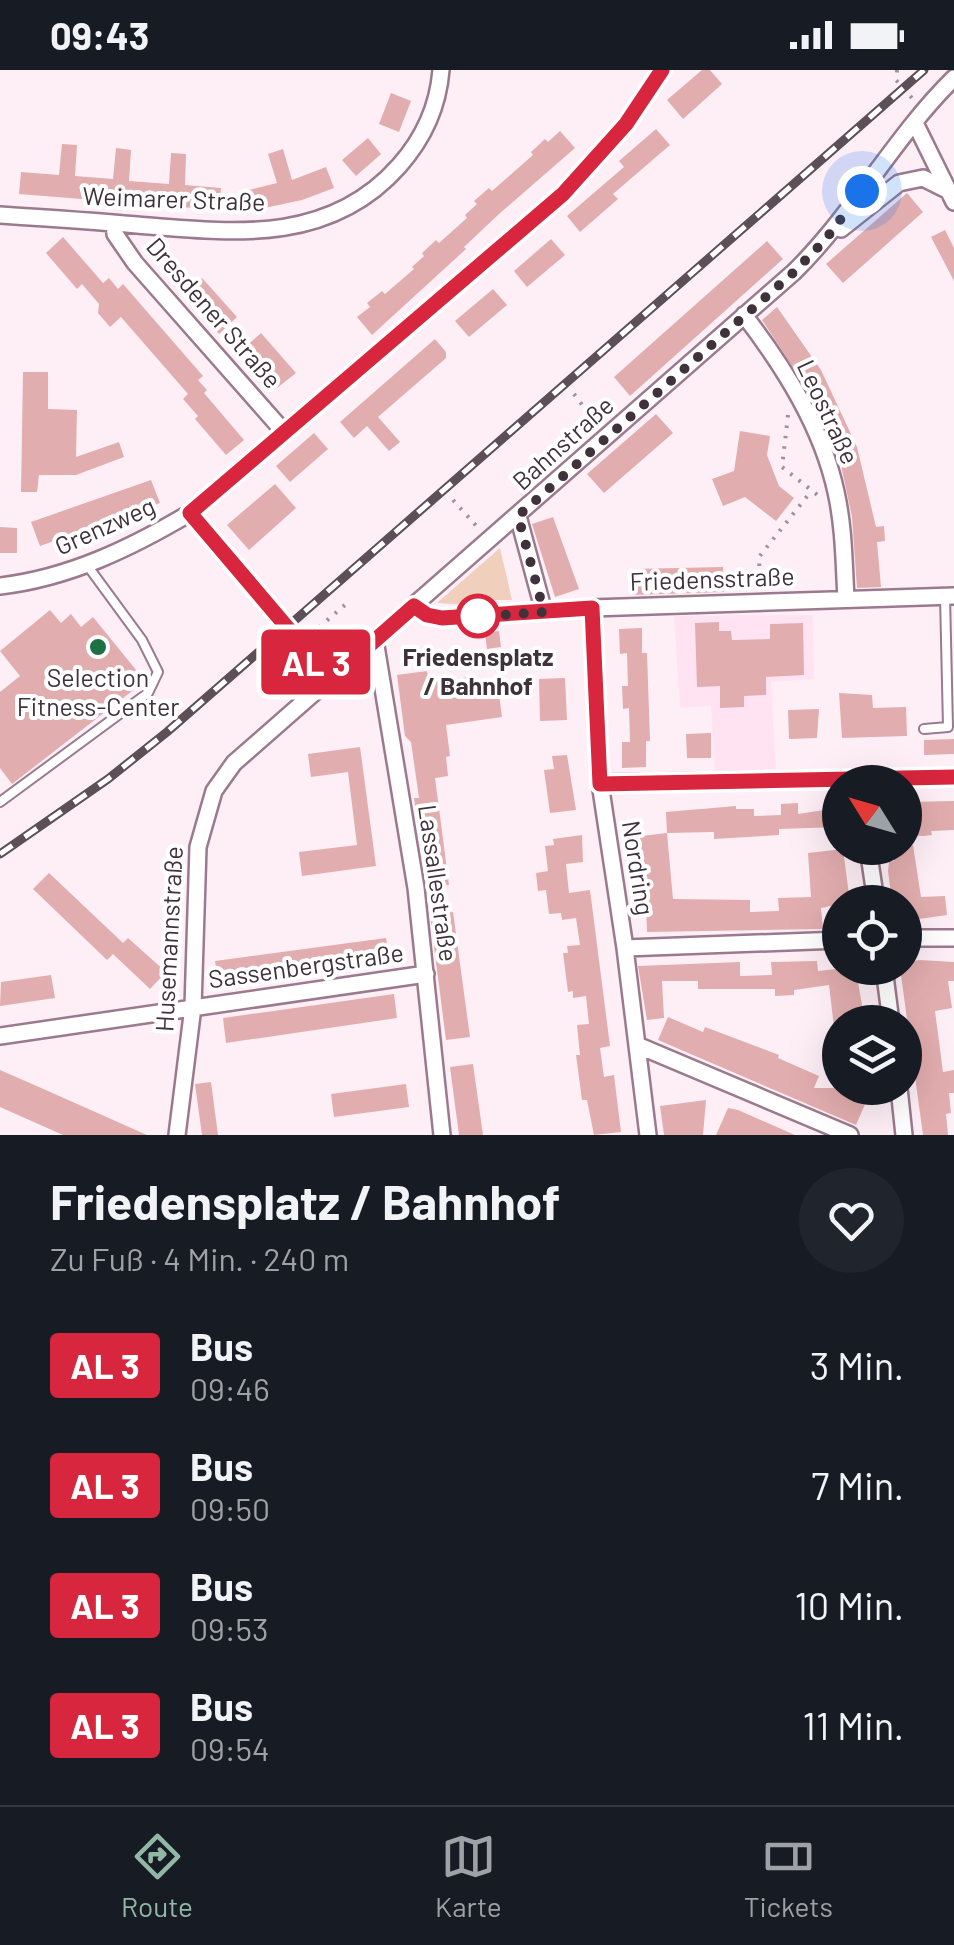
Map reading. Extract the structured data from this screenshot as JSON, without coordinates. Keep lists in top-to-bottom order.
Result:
{
  "streets": {
    "street": [
      "Weimarer Straße",
      "Dresdener Straße",
      "Leostraße",
      "Bahnstraße",
      "Grenzweg",
      "Friedensstraße",
      "Nordring",
      "Lassallestraße",
      "Husemannstraße",
      "Sassenbergstraße"
    ]
  },
  "crossings": [
    ["Weimarer Straße", "Dresdener Straße"],
    ["Leostraße", "Bahnstraße"],
    ["Leostraße", "Friedensstraße"],
    ["Bahnstraße", "Grenzweg"],
    ["Bahnstraße", "Friedensstraße"],
    ["Bahnstraße", "Lassallestraße"],
    ["Bahnstraße", "Husemannstraße"],
    ["Grenzweg", "Husemannstraße"],
    ["Friedensstraße", "Nordring"],
    ["Lassallestraße", "Sassenbergstraße"],
    ["Husemannstraße", "Sassenbergstraße"]
  ],
  "places": ["Friedensplatz / Bahnhof", "Selection Fitness-Center"],
  "north": "top left",
  "page": {
    "status": "09:43",
    "on_map": "AL 3",
    "heading": ["Friedensplatz / Bahnhof", "Zu Fuß · 4 Min. · 240 m"],
    "list": [
      {
        "mark": "AL 3",
        "name": "Bus",
        "note": "09:46",
        "value": "3 Min."
      },
      {
        "mark": "AL 3",
        "name": "Bus",
        "note": "09:50",
        "value": "7 Min."
      },
      {
        "mark": "AL 3",
        "name": "Bus",
        "note": "09:53",
        "value": "10 Min."
      },
      {
        "mark": "AL 3",
        "name": "Bus",
        "note": "09:54",
        "value": "11 Min."
      }
    ],
    "tabs": ["Route", "Karte", "Tickets"]
  }
}
